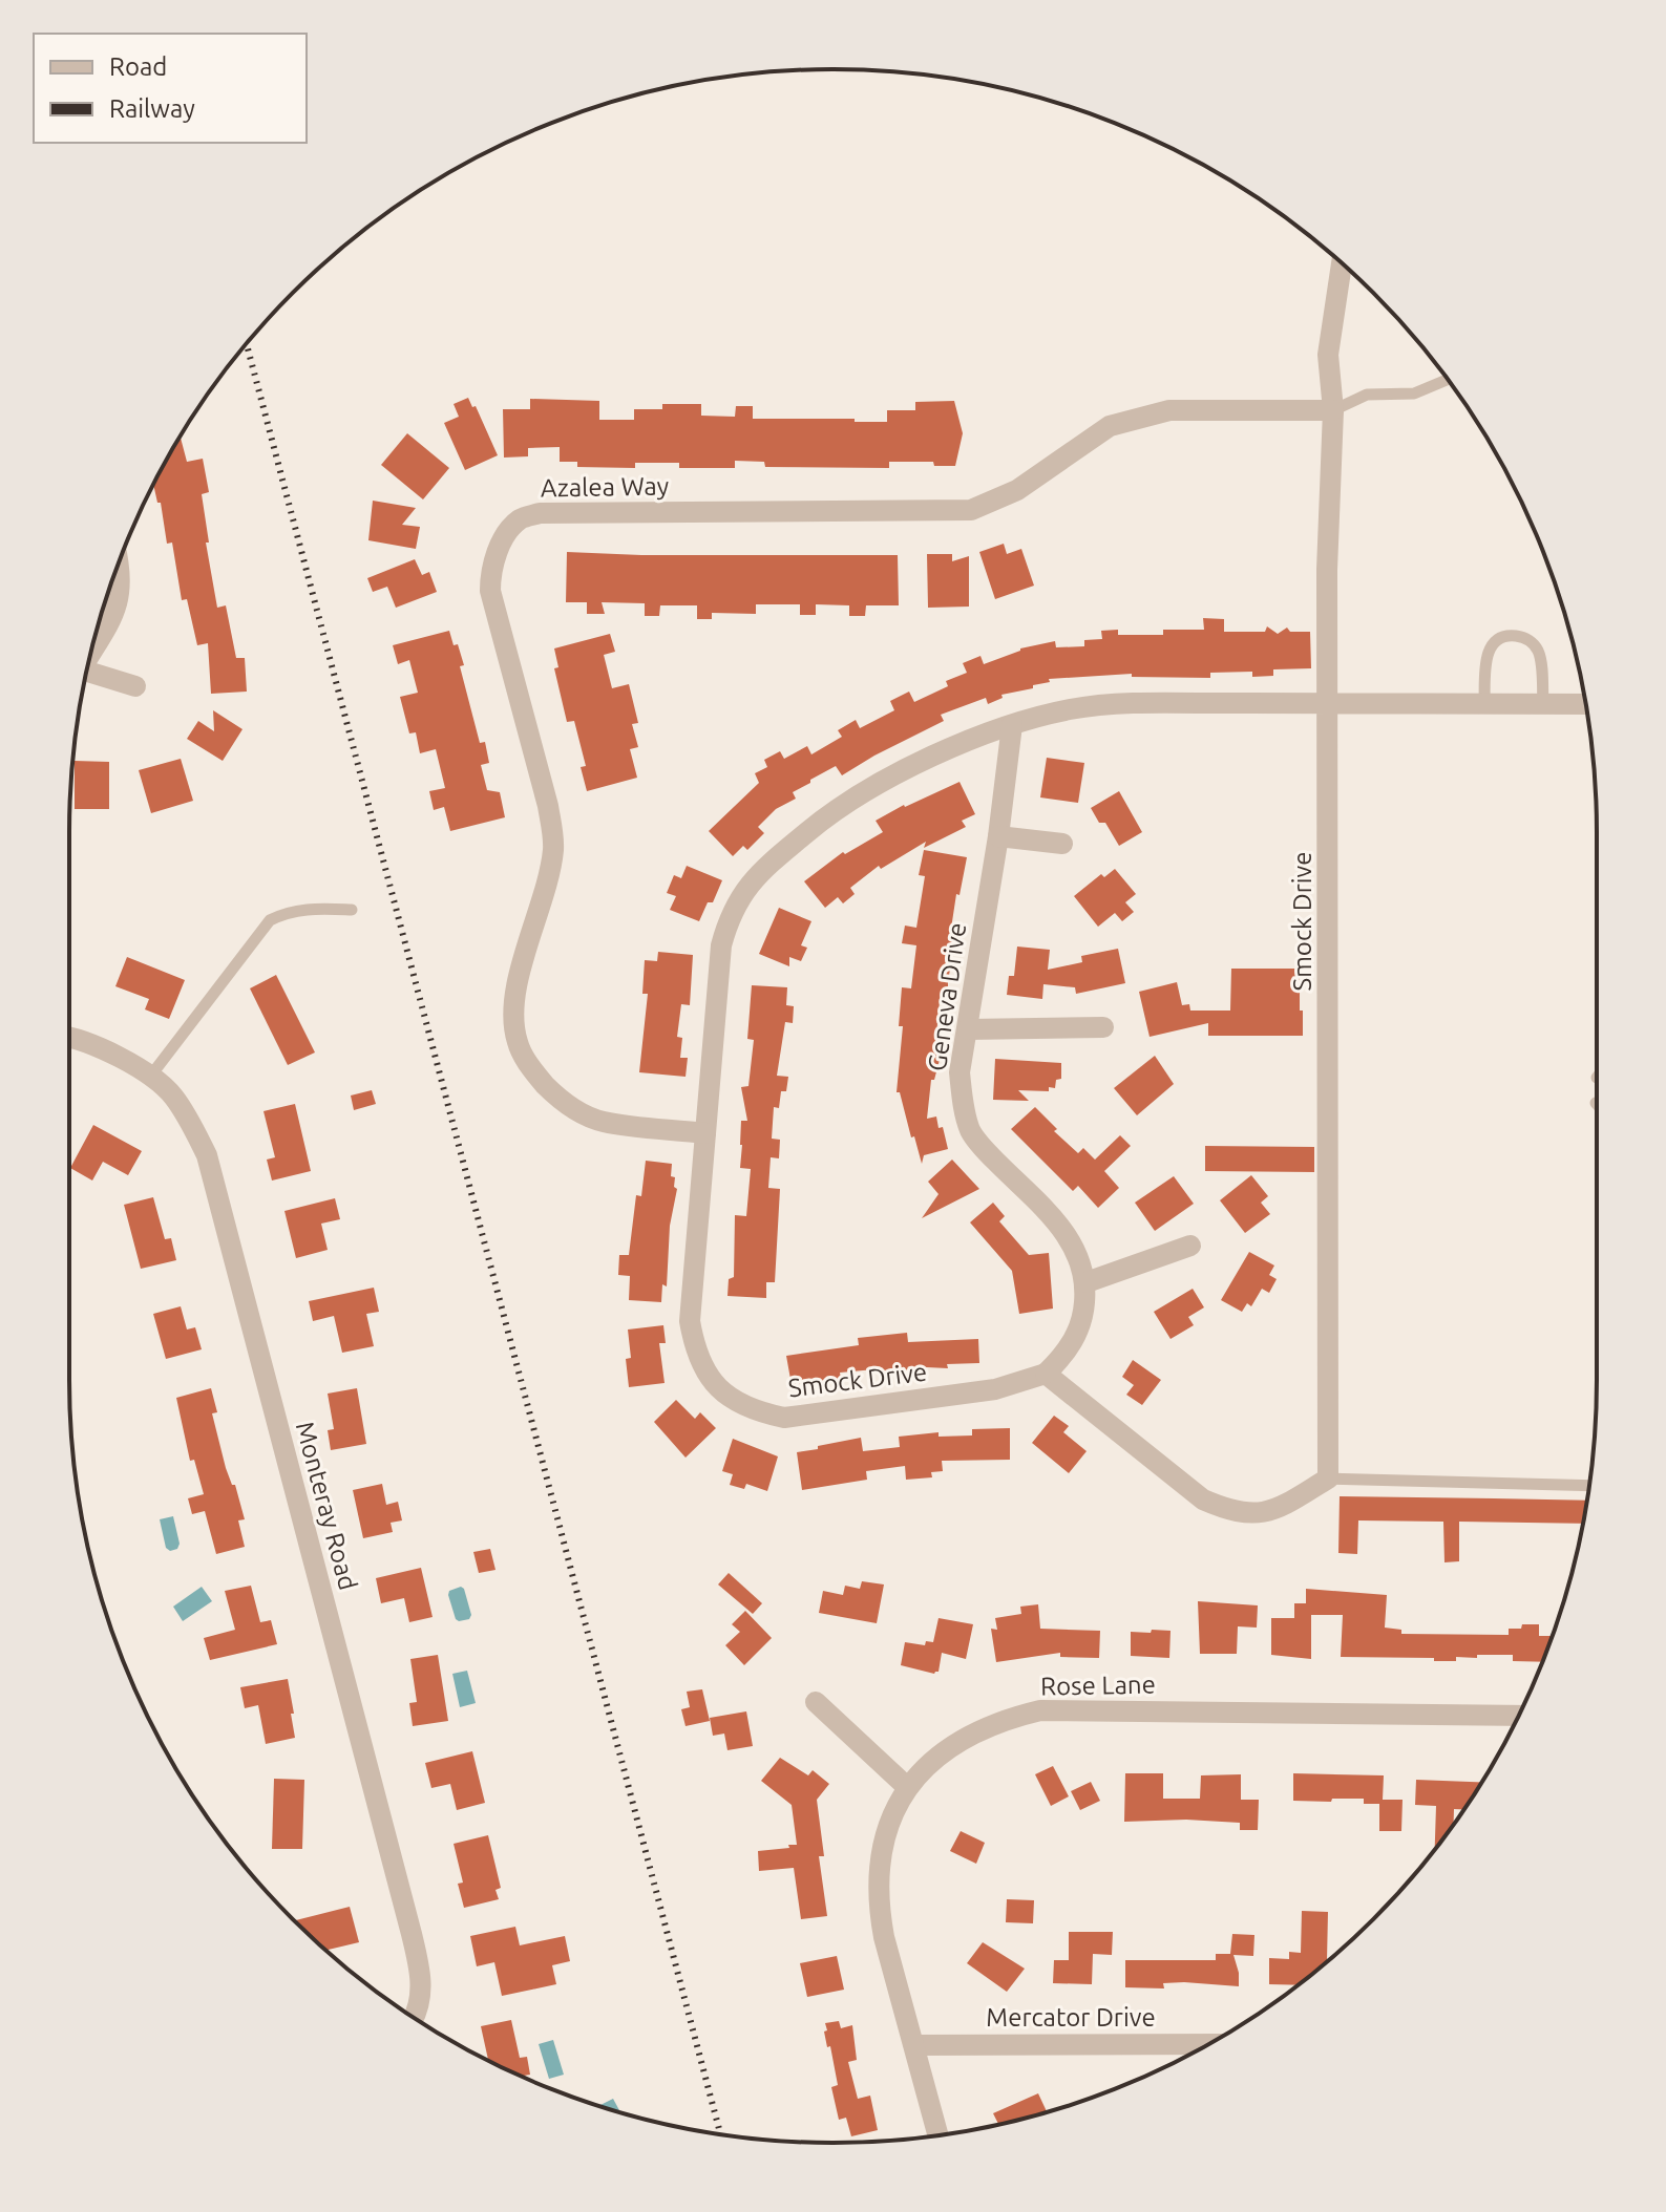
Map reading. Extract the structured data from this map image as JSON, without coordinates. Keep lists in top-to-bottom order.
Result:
{
  "streets": {
    "street": [
      "Azalea Way",
      "Smock Drive",
      "Geneva Drive",
      "Monteray Road",
      "Rose Lane",
      "Mercator Drive"
    ]
  },
  "crossings": [
    ["Azalea Way", "Smock Drive"],
    ["Smock Drive", "Geneva Drive"],
    ["Rose Lane", "Mercator Drive"]
  ],
  "legend": ["Road", "Railway"]
}
